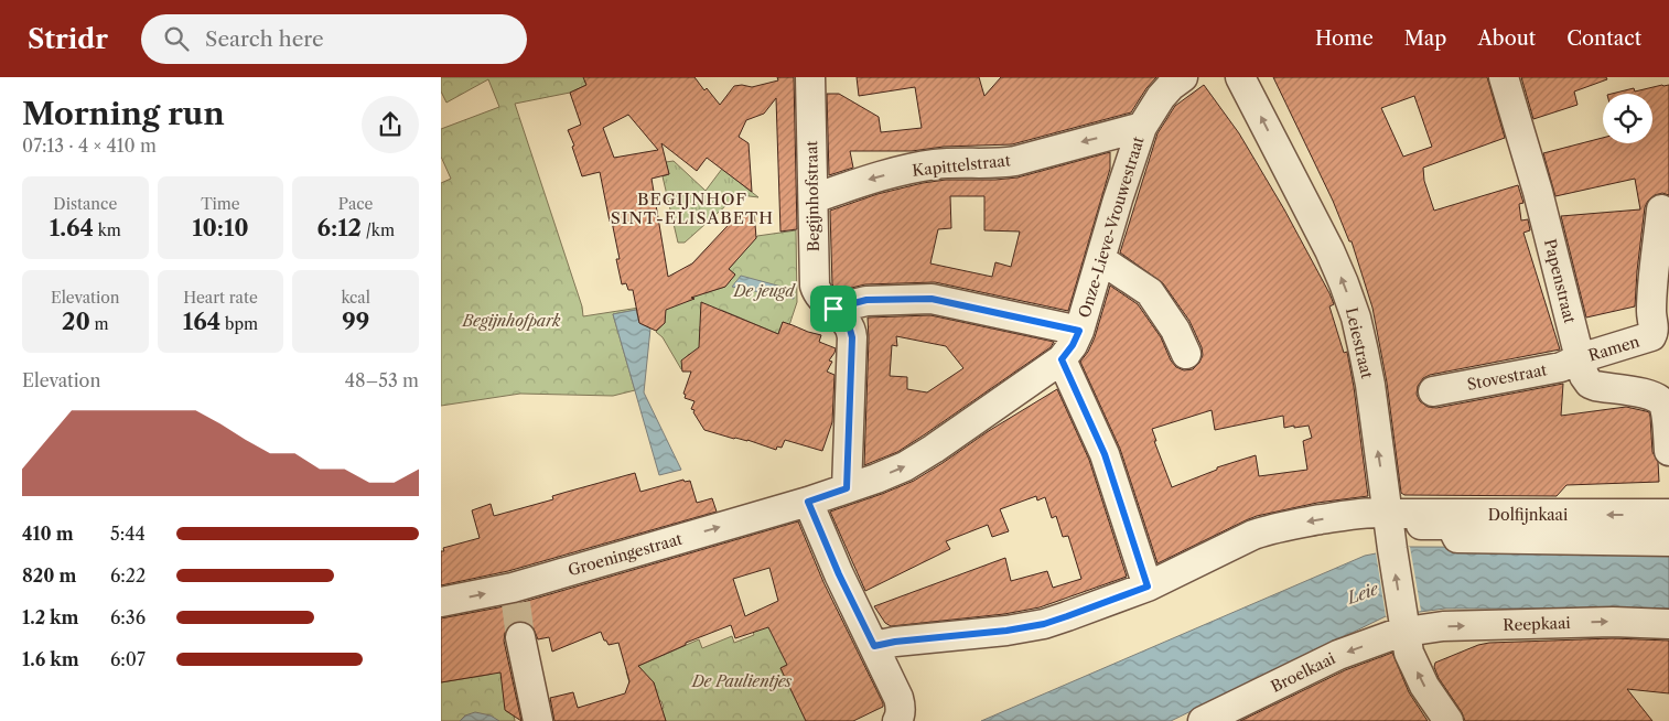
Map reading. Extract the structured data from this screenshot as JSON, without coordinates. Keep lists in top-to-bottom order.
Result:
{
  "streets": {
    "street": [
      "Kapittelstraat",
      "Begijnhofstraat",
      "Onze-Lieve-Vrouwestraat",
      "Papenstraat",
      "Leiestraat",
      "Ramen",
      "Stovestraat",
      "Dolfijnkaai",
      "Groeningestraat",
      "Reepkaai",
      "Broelkaai"
    ]
  },
  "crossings": [
    ["Kapittelstraat", "Begijnhofstraat"],
    ["Kapittelstraat", "Onze-Lieve-Vrouwestraat"],
    ["Begijnhofstraat", "Onze-Lieve-Vrouwestraat"],
    ["Onze-Lieve-Vrouwestraat", "Groeningestraat"],
    ["Papenstraat", "Ramen"],
    ["Papenstraat", "Stovestraat"],
    ["Leiestraat", "Dolfijnkaai"],
    ["Leiestraat", "Reepkaai"],
    ["Leiestraat", "Broelkaai"],
    ["Ramen", "Stovestraat"],
    ["Reepkaai", "Broelkaai"]
  ],
  "one_way": [
    "Onze-Lieve-Vrouwestraat",
    "Leiestraat",
    "Groeningestraat",
    "Broelkaai"
  ],
  "districts": ["BEGIJNHOF SINT-ELISABETH"],
  "water": ["Leie"],
  "parks": ["De jeugd", "Begijnhofpark", "De Paulientjes"],
  "page": {
    "header": "Stridr",
    "search": "Search here",
    "nav": [
      "Home",
      "Map",
      "About",
      "Contact"
    ],
    "heading": ["Morning run", "07:13 · 4 × 410 m"],
    "stats": [
      ["Distance", "1.64 km"],
      ["Time", "10:10"],
      ["Pace", "6:12 /km"],
      ["Elevation", "20 m"],
      ["Heart rate", "164 bpm"],
      ["kcal", "99"]
    ],
    "chart": ["Elevation", "48–53 m"],
    "list": [
      {
        "name": "410 m",
        "note": "5:44"
      },
      {
        "name": "820 m",
        "note": "6:22"
      },
      {
        "name": "1.2 km",
        "note": "6:36"
      },
      {
        "name": "1.6 km",
        "note": "6:07"
      }
    ]
  }
}
